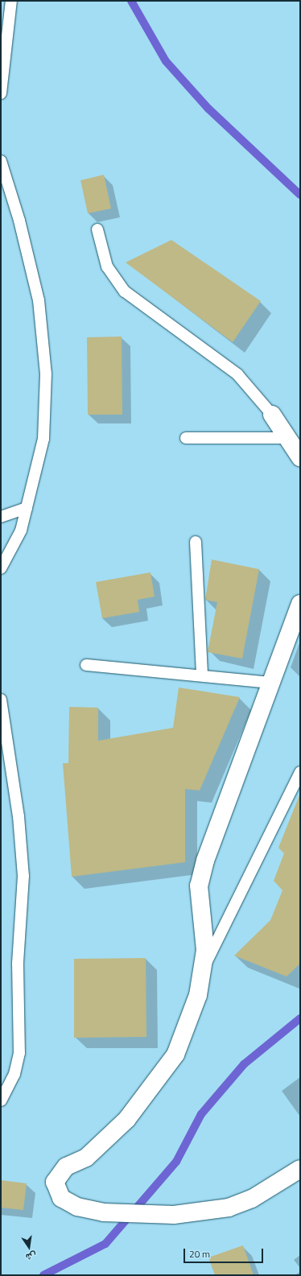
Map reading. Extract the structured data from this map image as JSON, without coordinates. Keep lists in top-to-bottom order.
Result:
{
  "scale_bar": "20 m",
  "north": "bottom"
}
